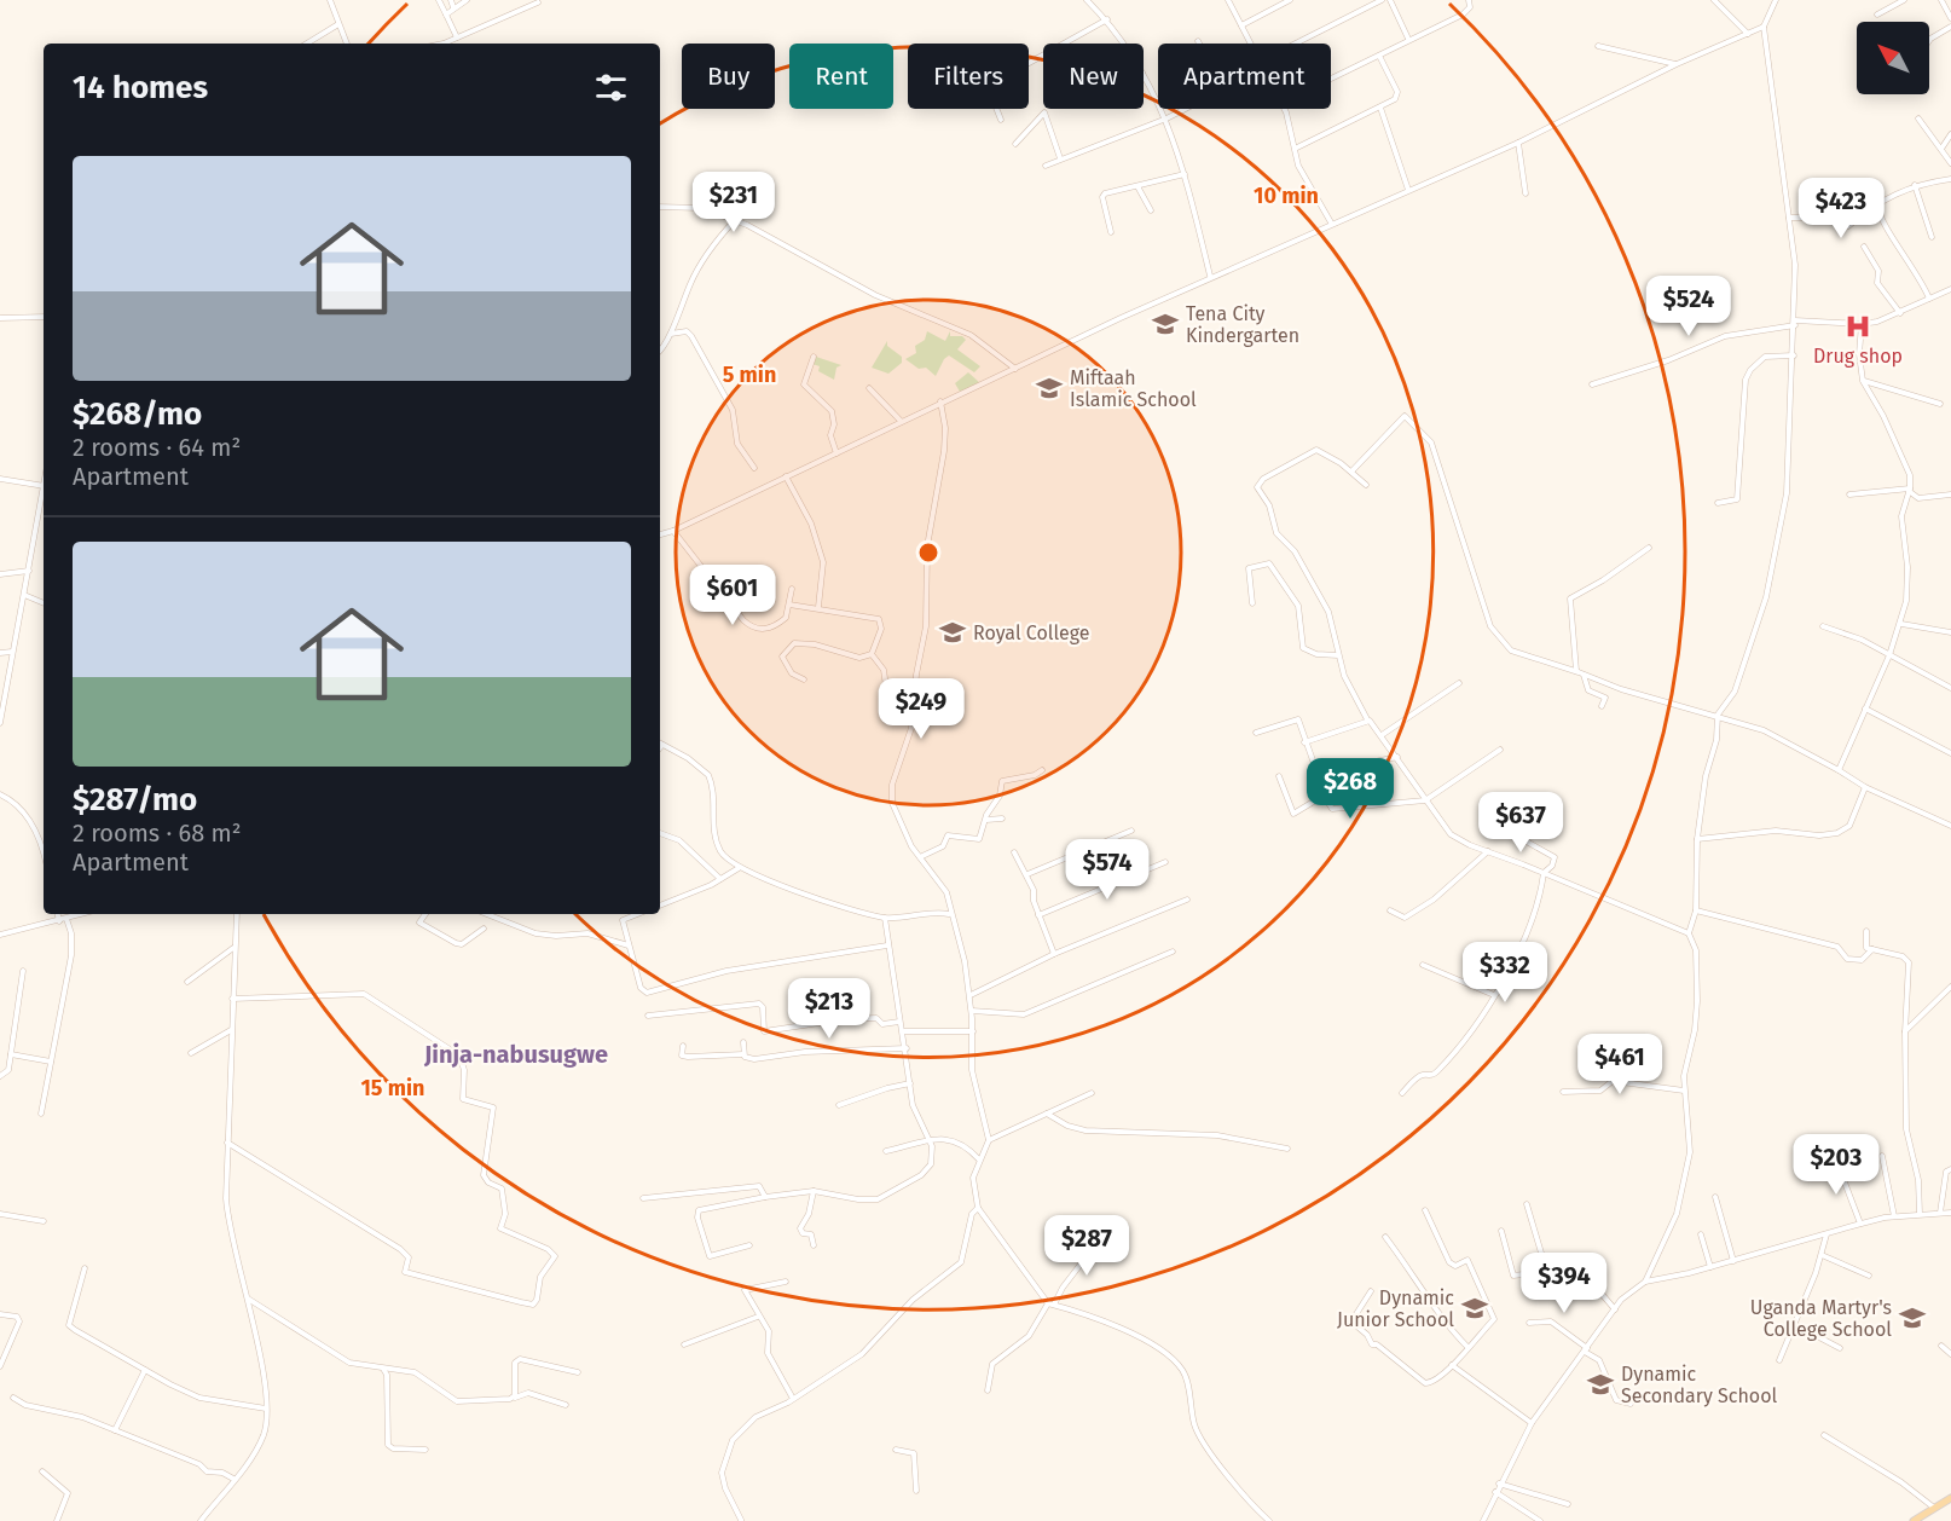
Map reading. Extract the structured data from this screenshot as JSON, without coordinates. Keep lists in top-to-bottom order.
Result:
{
  "districts": ["Jinja-nabusugwe"],
  "places": {
    "school or university": [
      "Tena City Kindergarten",
      "Miftaah Islamic School",
      "Royal College",
      "Dynamic Junior School",
      "Uganda Martyr's College School",
      "Dynamic Secondary School"
    ],
    "hospital": ["Drug shop"]
  },
  "north": "top left",
  "page": {
    "chip": [
      "Buy",
      "Rent",
      "Filters",
      "New",
      "Apartment"
    ],
    "heading": "14 homes",
    "list": [
      {
        "name": "$268/mo",
        "note": "2 rooms · 64 m² · Apartment"
      },
      {
        "name": "$287/mo",
        "note": "2 rooms · 68 m² · Apartment"
      }
    ],
    "price": [
      "$231",
      "$423",
      "$524",
      "$601",
      "$249",
      "$268",
      "$637",
      "$574",
      "$332",
      "$213",
      "$461",
      "$203",
      "$287",
      "$394"
    ]
  },
  "rings": ["10 min", "5 min", "15 min"]
}
